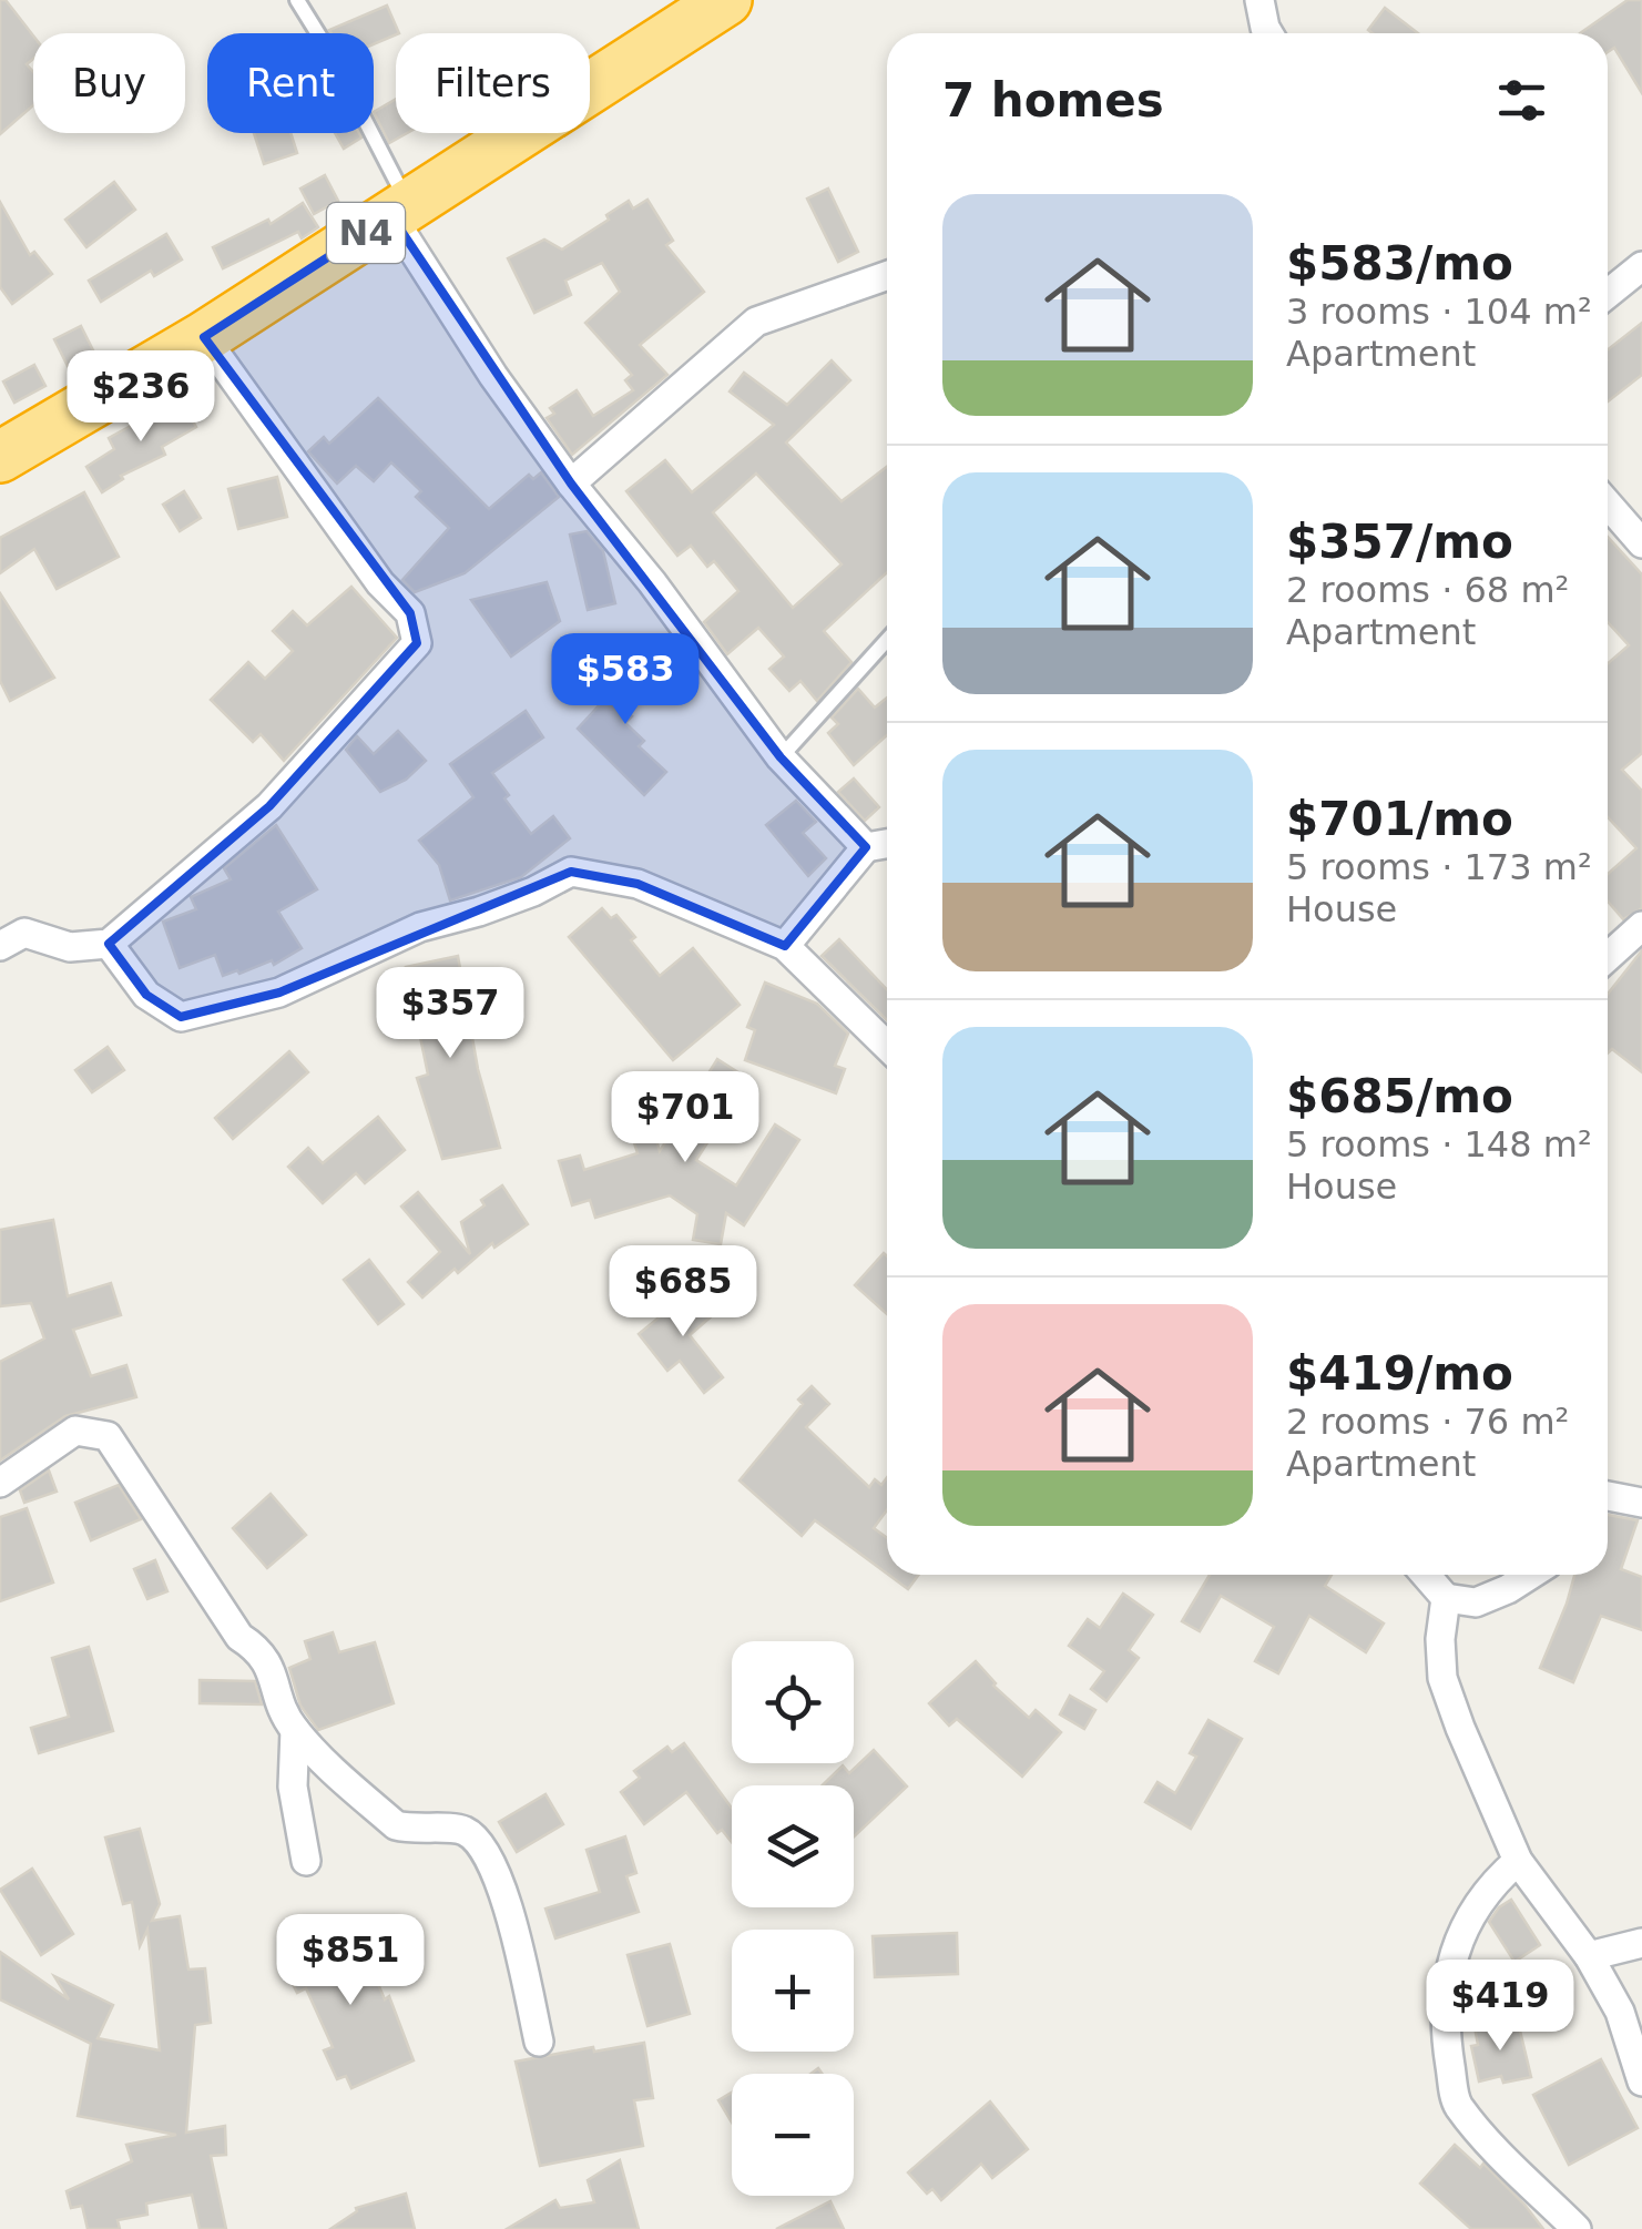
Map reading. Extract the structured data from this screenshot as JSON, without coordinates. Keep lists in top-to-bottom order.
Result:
{
  "streets": {
    "highway": ["N4"]
  },
  "page": {
    "chip": ["Buy", "Rent", "Filters"],
    "heading": "7 homes",
    "list": [
      {
        "name": "$583/mo",
        "note": "3 rooms · 104 m² · Apartment"
      },
      {
        "name": "$357/mo",
        "note": "2 rooms · 68 m² · Apartment"
      },
      {
        "name": "$701/mo",
        "note": "5 rooms · 173 m² · House"
      },
      {
        "name": "$685/mo",
        "note": "5 rooms · 148 m² · House"
      },
      {
        "name": "$419/mo",
        "note": "2 rooms · 76 m² · Apartment"
      }
    ],
    "price": [
      "$236",
      "$583",
      "$357",
      "$701",
      "$685",
      "$851",
      "$419"
    ],
    "map_buttons": ["+", "−"]
  }
}
